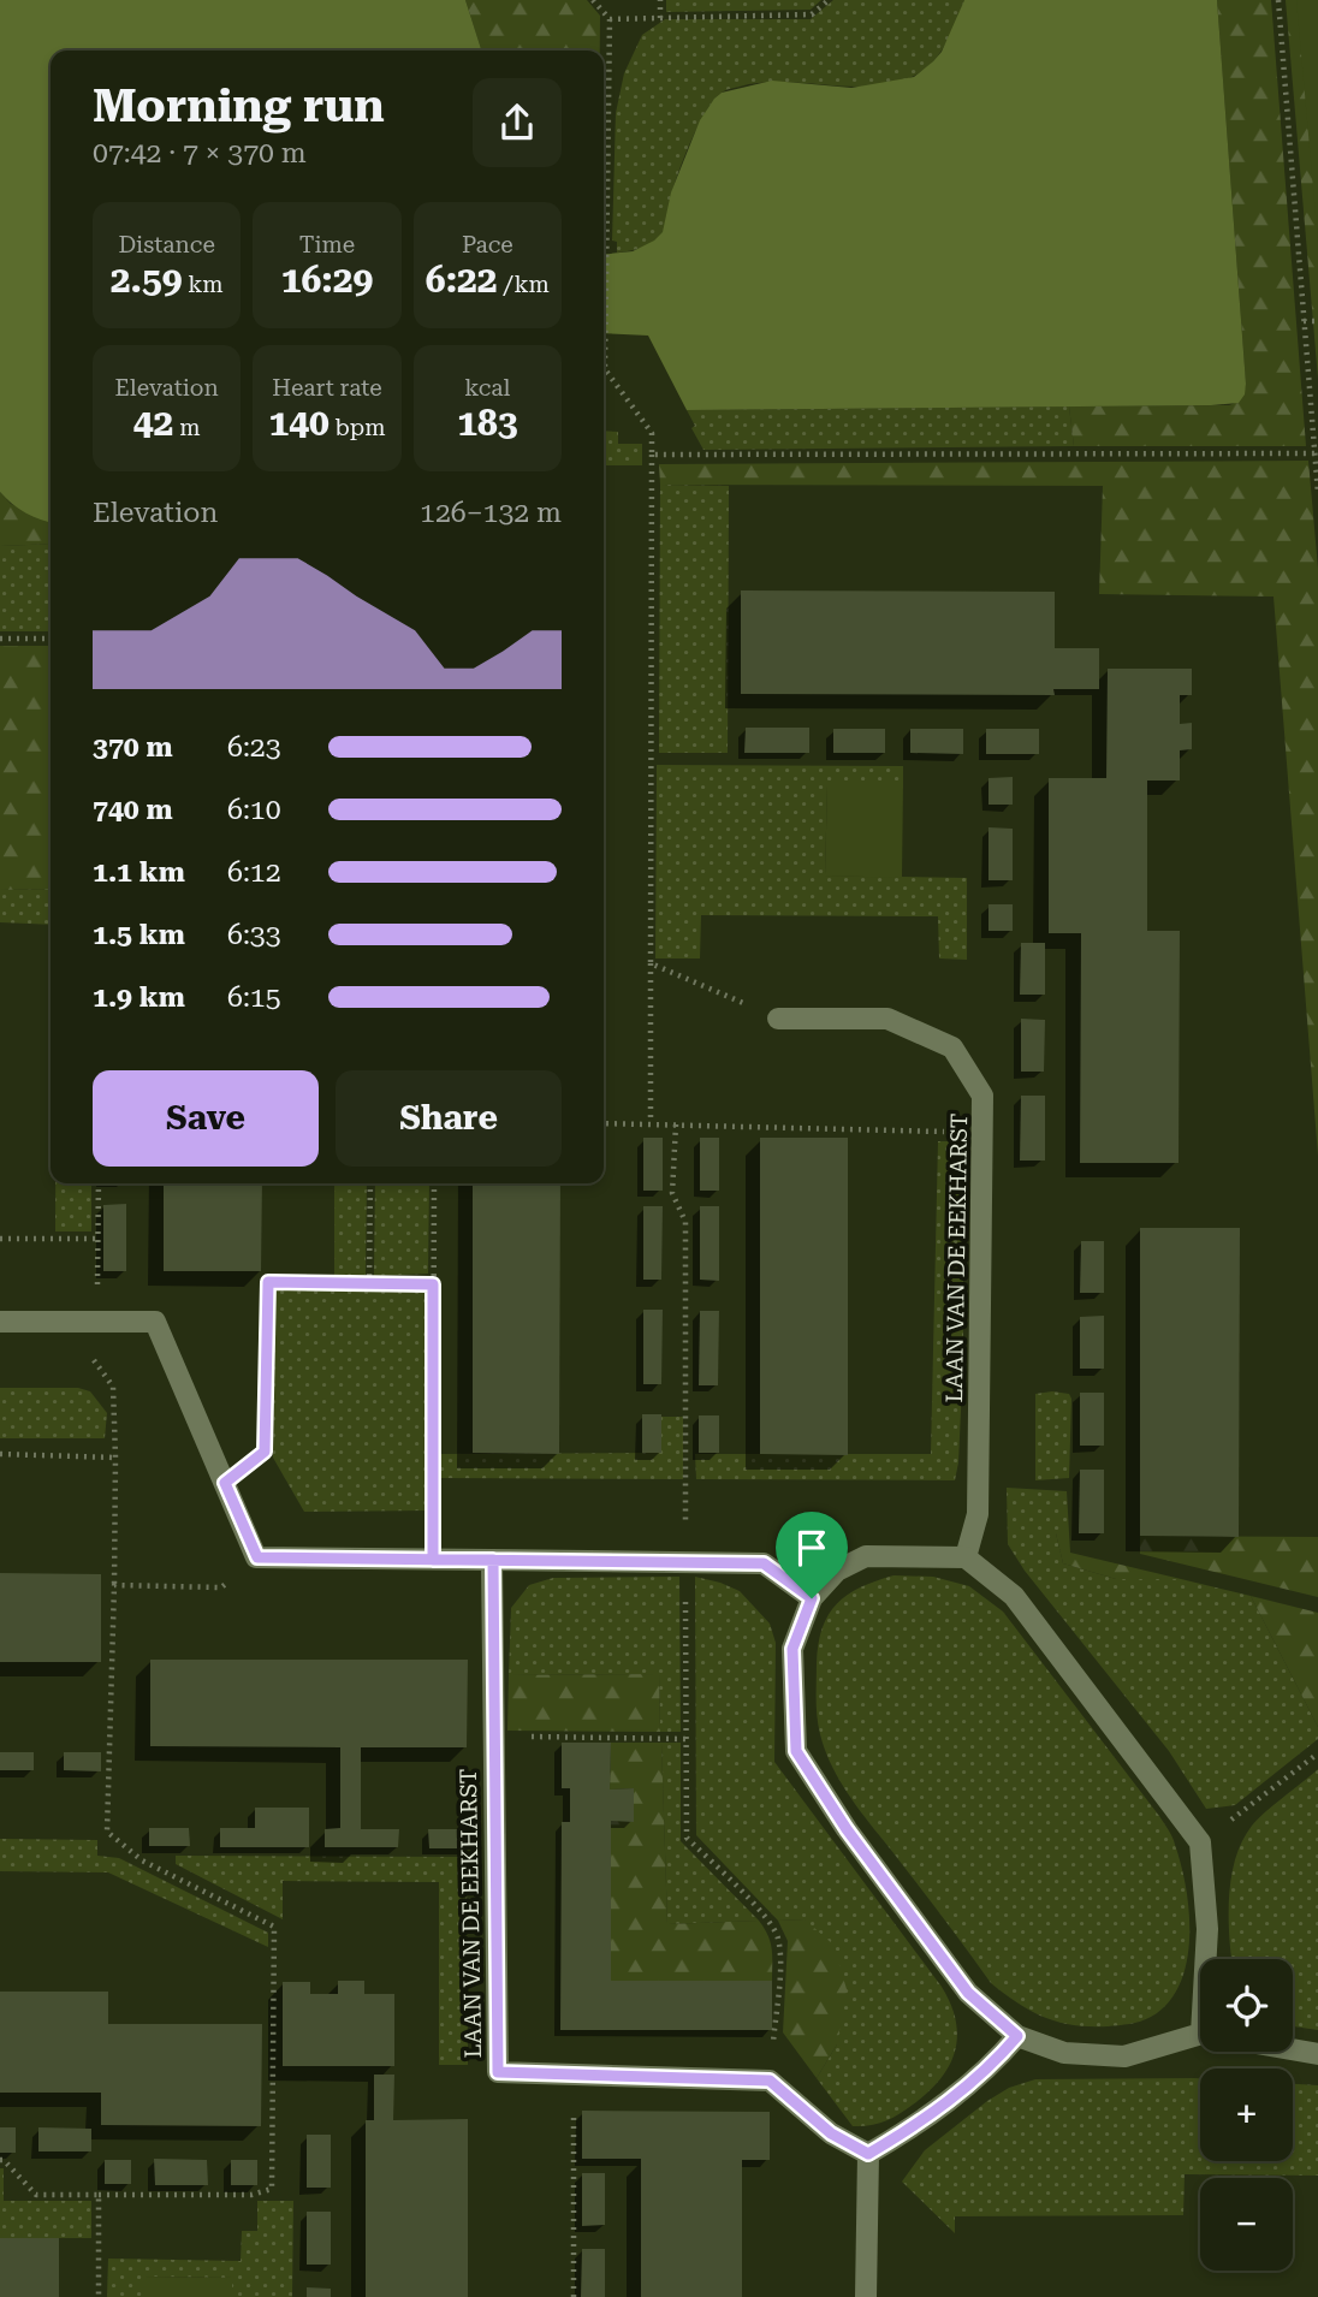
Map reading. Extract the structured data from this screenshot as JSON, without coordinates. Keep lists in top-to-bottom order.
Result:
{
  "streets": {
    "street": ["LAAN VAN DE EEKHARST"]
  },
  "page": {
    "heading": ["Morning run", "07:42 · 7 × 370 m"],
    "stats": [
      ["Distance", "2.59 km"],
      ["Time", "16:29"],
      ["Pace", "6:22 /km"],
      ["Elevation", "42 m"],
      ["Heart rate", "140 bpm"],
      ["kcal", "183"]
    ],
    "chart": ["Elevation", "126–132 m"],
    "list": [
      {
        "name": "370 m",
        "note": "6:23"
      },
      {
        "name": "740 m",
        "note": "6:10"
      },
      {
        "name": "1.1 km",
        "note": "6:12"
      },
      {
        "name": "1.5 km",
        "note": "6:33"
      },
      {
        "name": "1.9 km",
        "note": "6:15"
      }
    ],
    "buttons": ["Save", "Share"],
    "map_buttons": ["+", "−"]
  }
}
